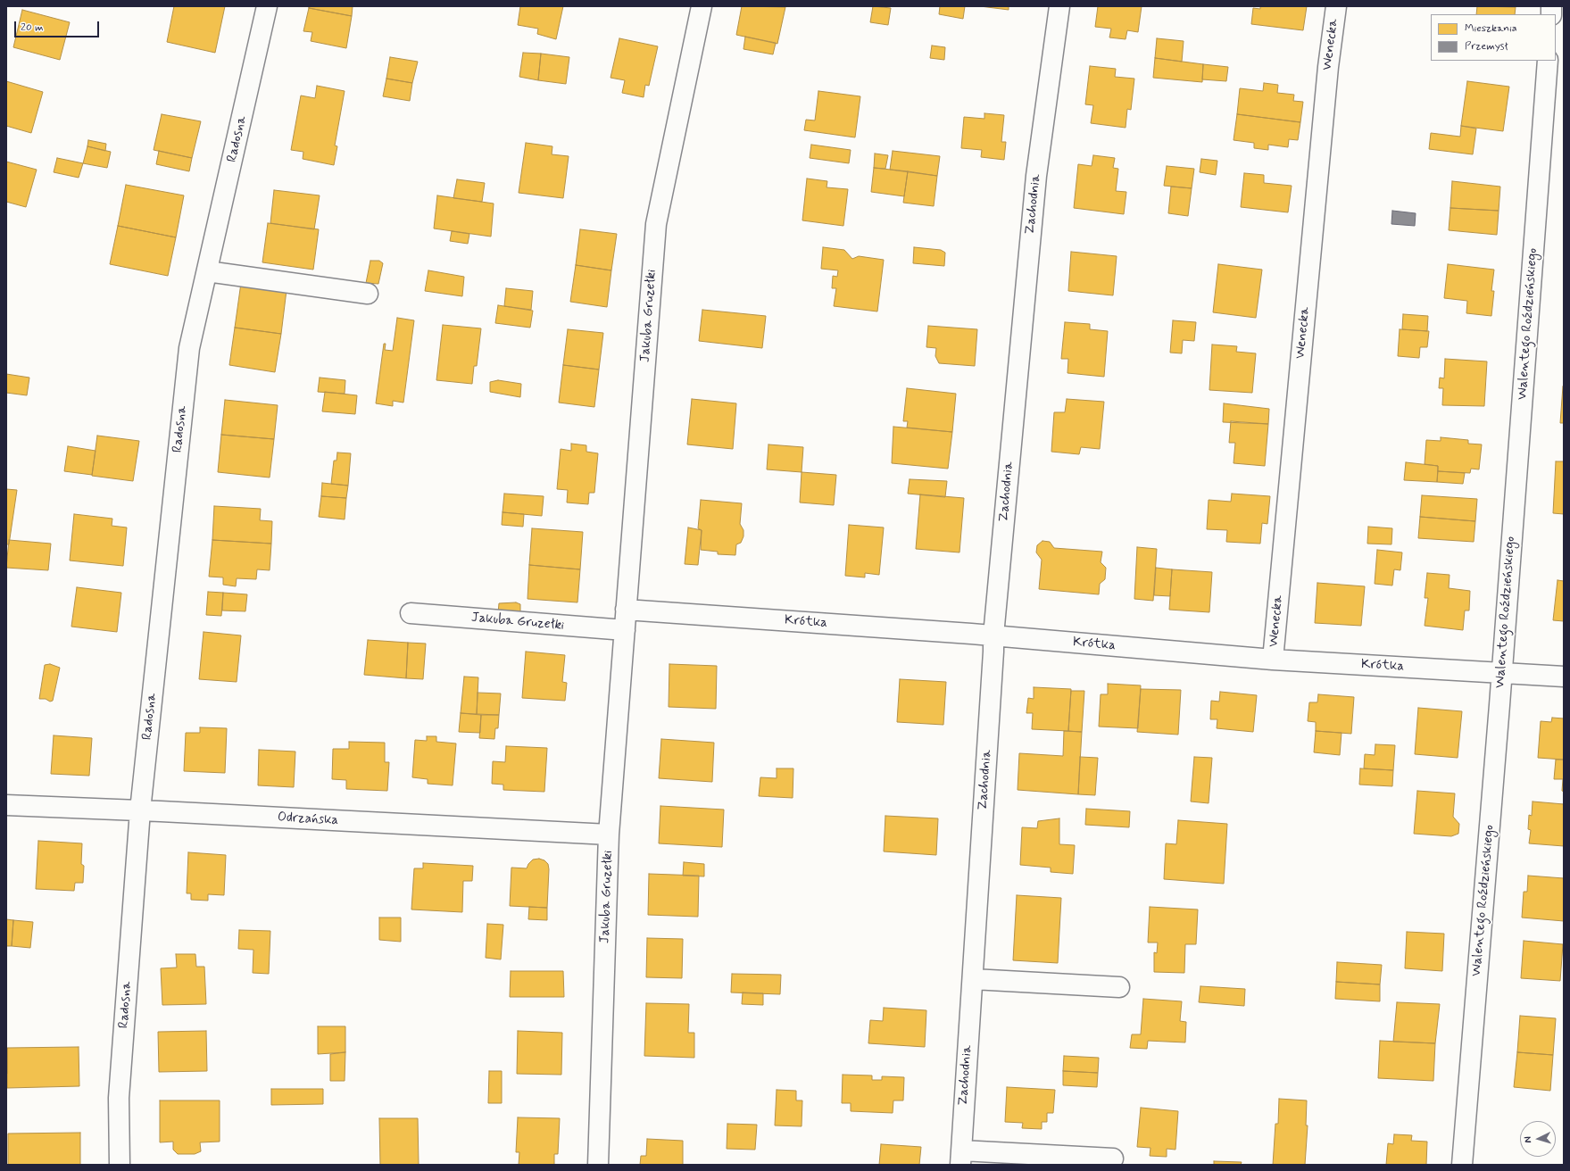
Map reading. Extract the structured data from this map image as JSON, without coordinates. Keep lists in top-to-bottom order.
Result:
{
  "streets": {
    "street": [
      "Wenecka",
      "Radosna",
      "Zachodnia",
      "Jakuba Gruzełki",
      "Walentego Roździeńskiego",
      "Krótka",
      "Odrzańska"
    ]
  },
  "crossings": [
    ["Wenecka", "Krótka"],
    ["Radosna", "Odrzańska"],
    ["Zachodnia", "Krótka"],
    ["Jakuba Gruzełki", "Krótka"],
    ["Jakuba Gruzełki", "Odrzańska"],
    ["Walentego Roździeńskiego", "Krótka"]
  ],
  "legend": ["Mieszkania", "Przemysł"],
  "scale_bar": "20 m",
  "north": "left"
}
